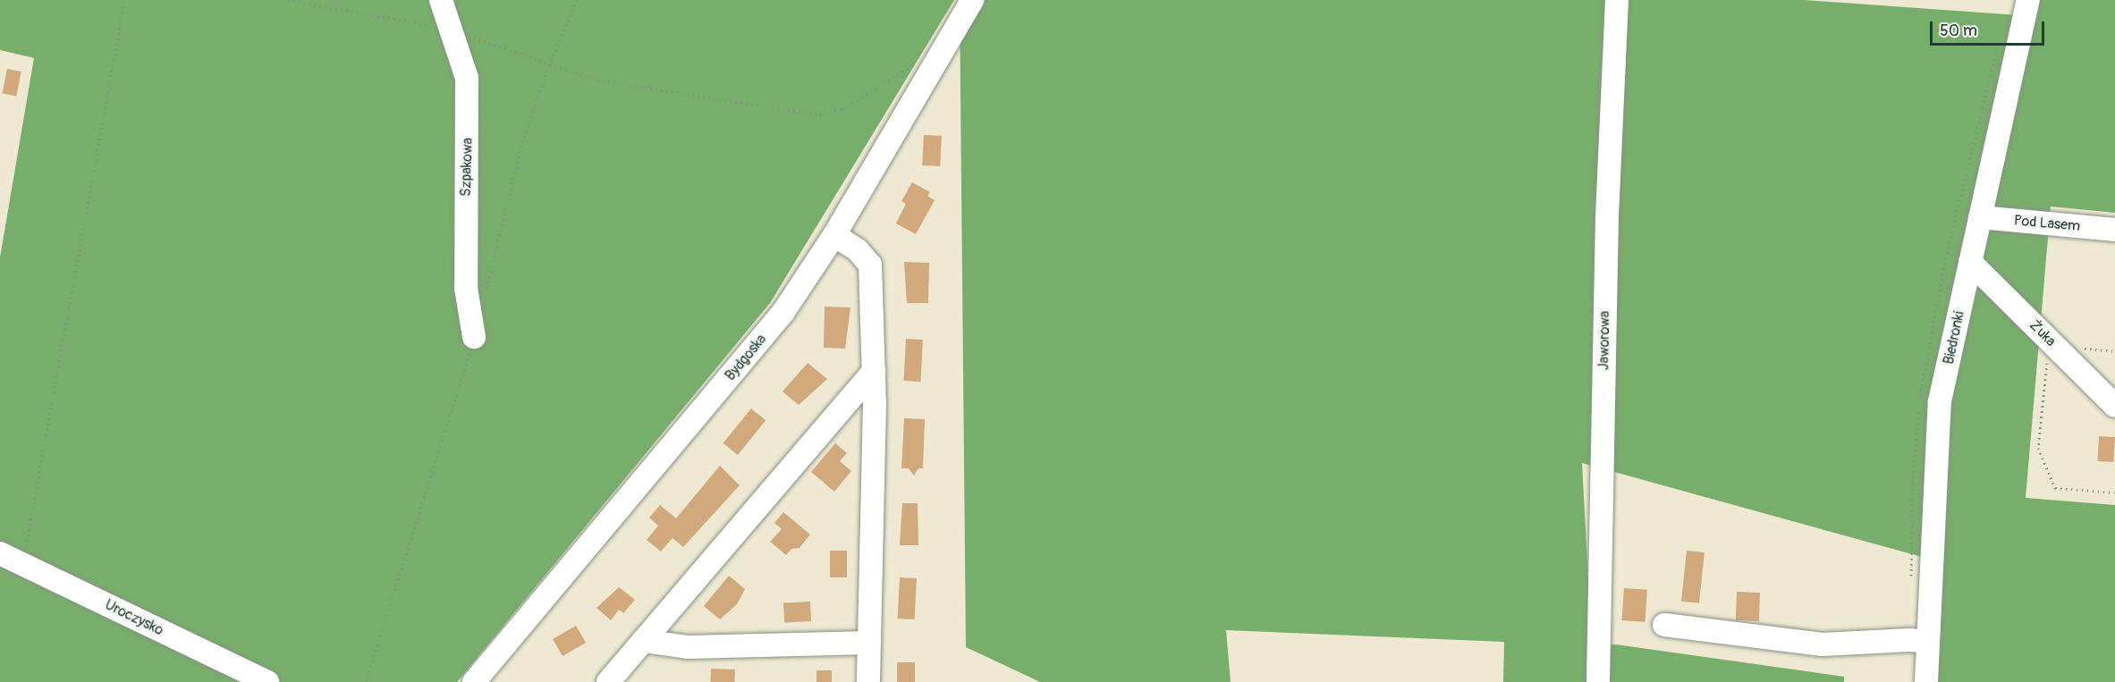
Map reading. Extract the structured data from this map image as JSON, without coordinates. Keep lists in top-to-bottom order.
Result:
{
  "streets": {
    "street": [
      "Szpakowa",
      "Pod Lasem",
      "Żuka",
      "Biedronki",
      "Jaworowa",
      "Bydgoska",
      "Uroczysko"
    ]
  },
  "crossings": [
    ["Pod Lasem", "Biedronki"],
    ["Żuka", "Biedronki"]
  ],
  "scale_bar": "50 m"
}
